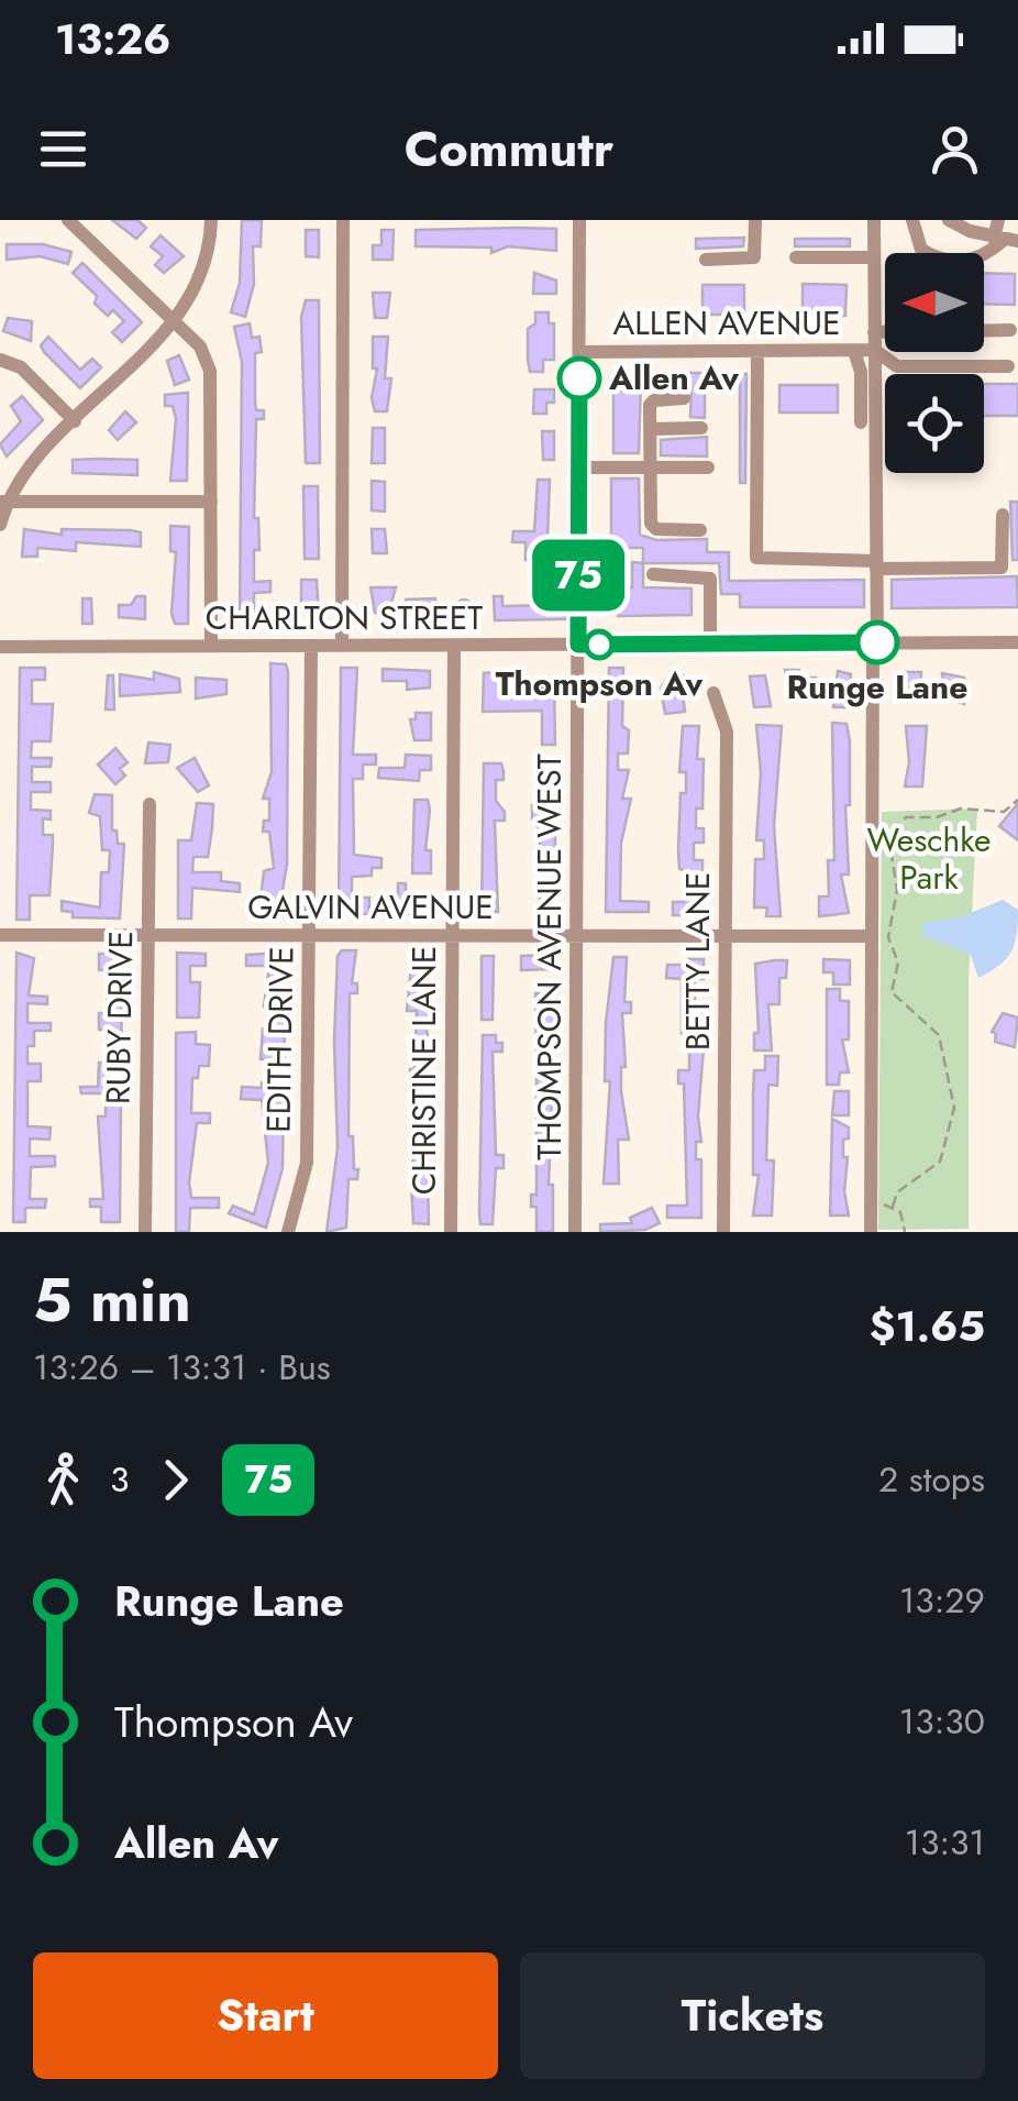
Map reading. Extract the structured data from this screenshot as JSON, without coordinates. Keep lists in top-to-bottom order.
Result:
{
  "streets": {
    "street": [
      "ALLEN AVENUE",
      "CHARLTON STREET",
      "GALVIN AVENUE",
      "THOMPSON AVENUE WEST",
      "BETTY LANE",
      "RUBY DRIVE",
      "EDITH DRIVE",
      "CHRISTINE LANE"
    ]
  },
  "crossings": [
    ["ALLEN AVENUE", "THOMPSON AVENUE WEST"],
    ["CHARLTON STREET", "THOMPSON AVENUE WEST"],
    ["CHARLTON STREET", "EDITH DRIVE"],
    ["CHARLTON STREET", "CHRISTINE LANE"],
    ["GALVIN AVENUE", "THOMPSON AVENUE WEST"],
    ["GALVIN AVENUE", "BETTY LANE"],
    ["GALVIN AVENUE", "RUBY DRIVE"],
    ["GALVIN AVENUE", "EDITH DRIVE"],
    ["GALVIN AVENUE", "CHRISTINE LANE"]
  ],
  "parks": ["Weschke Park"],
  "places": ["Allen Av", "Runge Lane", "Thompson Av"],
  "lines": ["bus line 75"],
  "north": "left",
  "page": {
    "status": "13:26",
    "header": "Commutr",
    "on_map": "75",
    "heading": ["5 min", "13:26 – 13:31 · Bus", "$1.65"],
    "legs": ["3", "75", "2 stops"],
    "list": [
      {
        "name": "Runge Lane",
        "value": "13:29"
      },
      {
        "name": "Thompson Av",
        "value": "13:30"
      },
      {
        "name": "Allen Av",
        "value": "13:31"
      }
    ],
    "buttons": ["Start", "Tickets"]
  }
}
